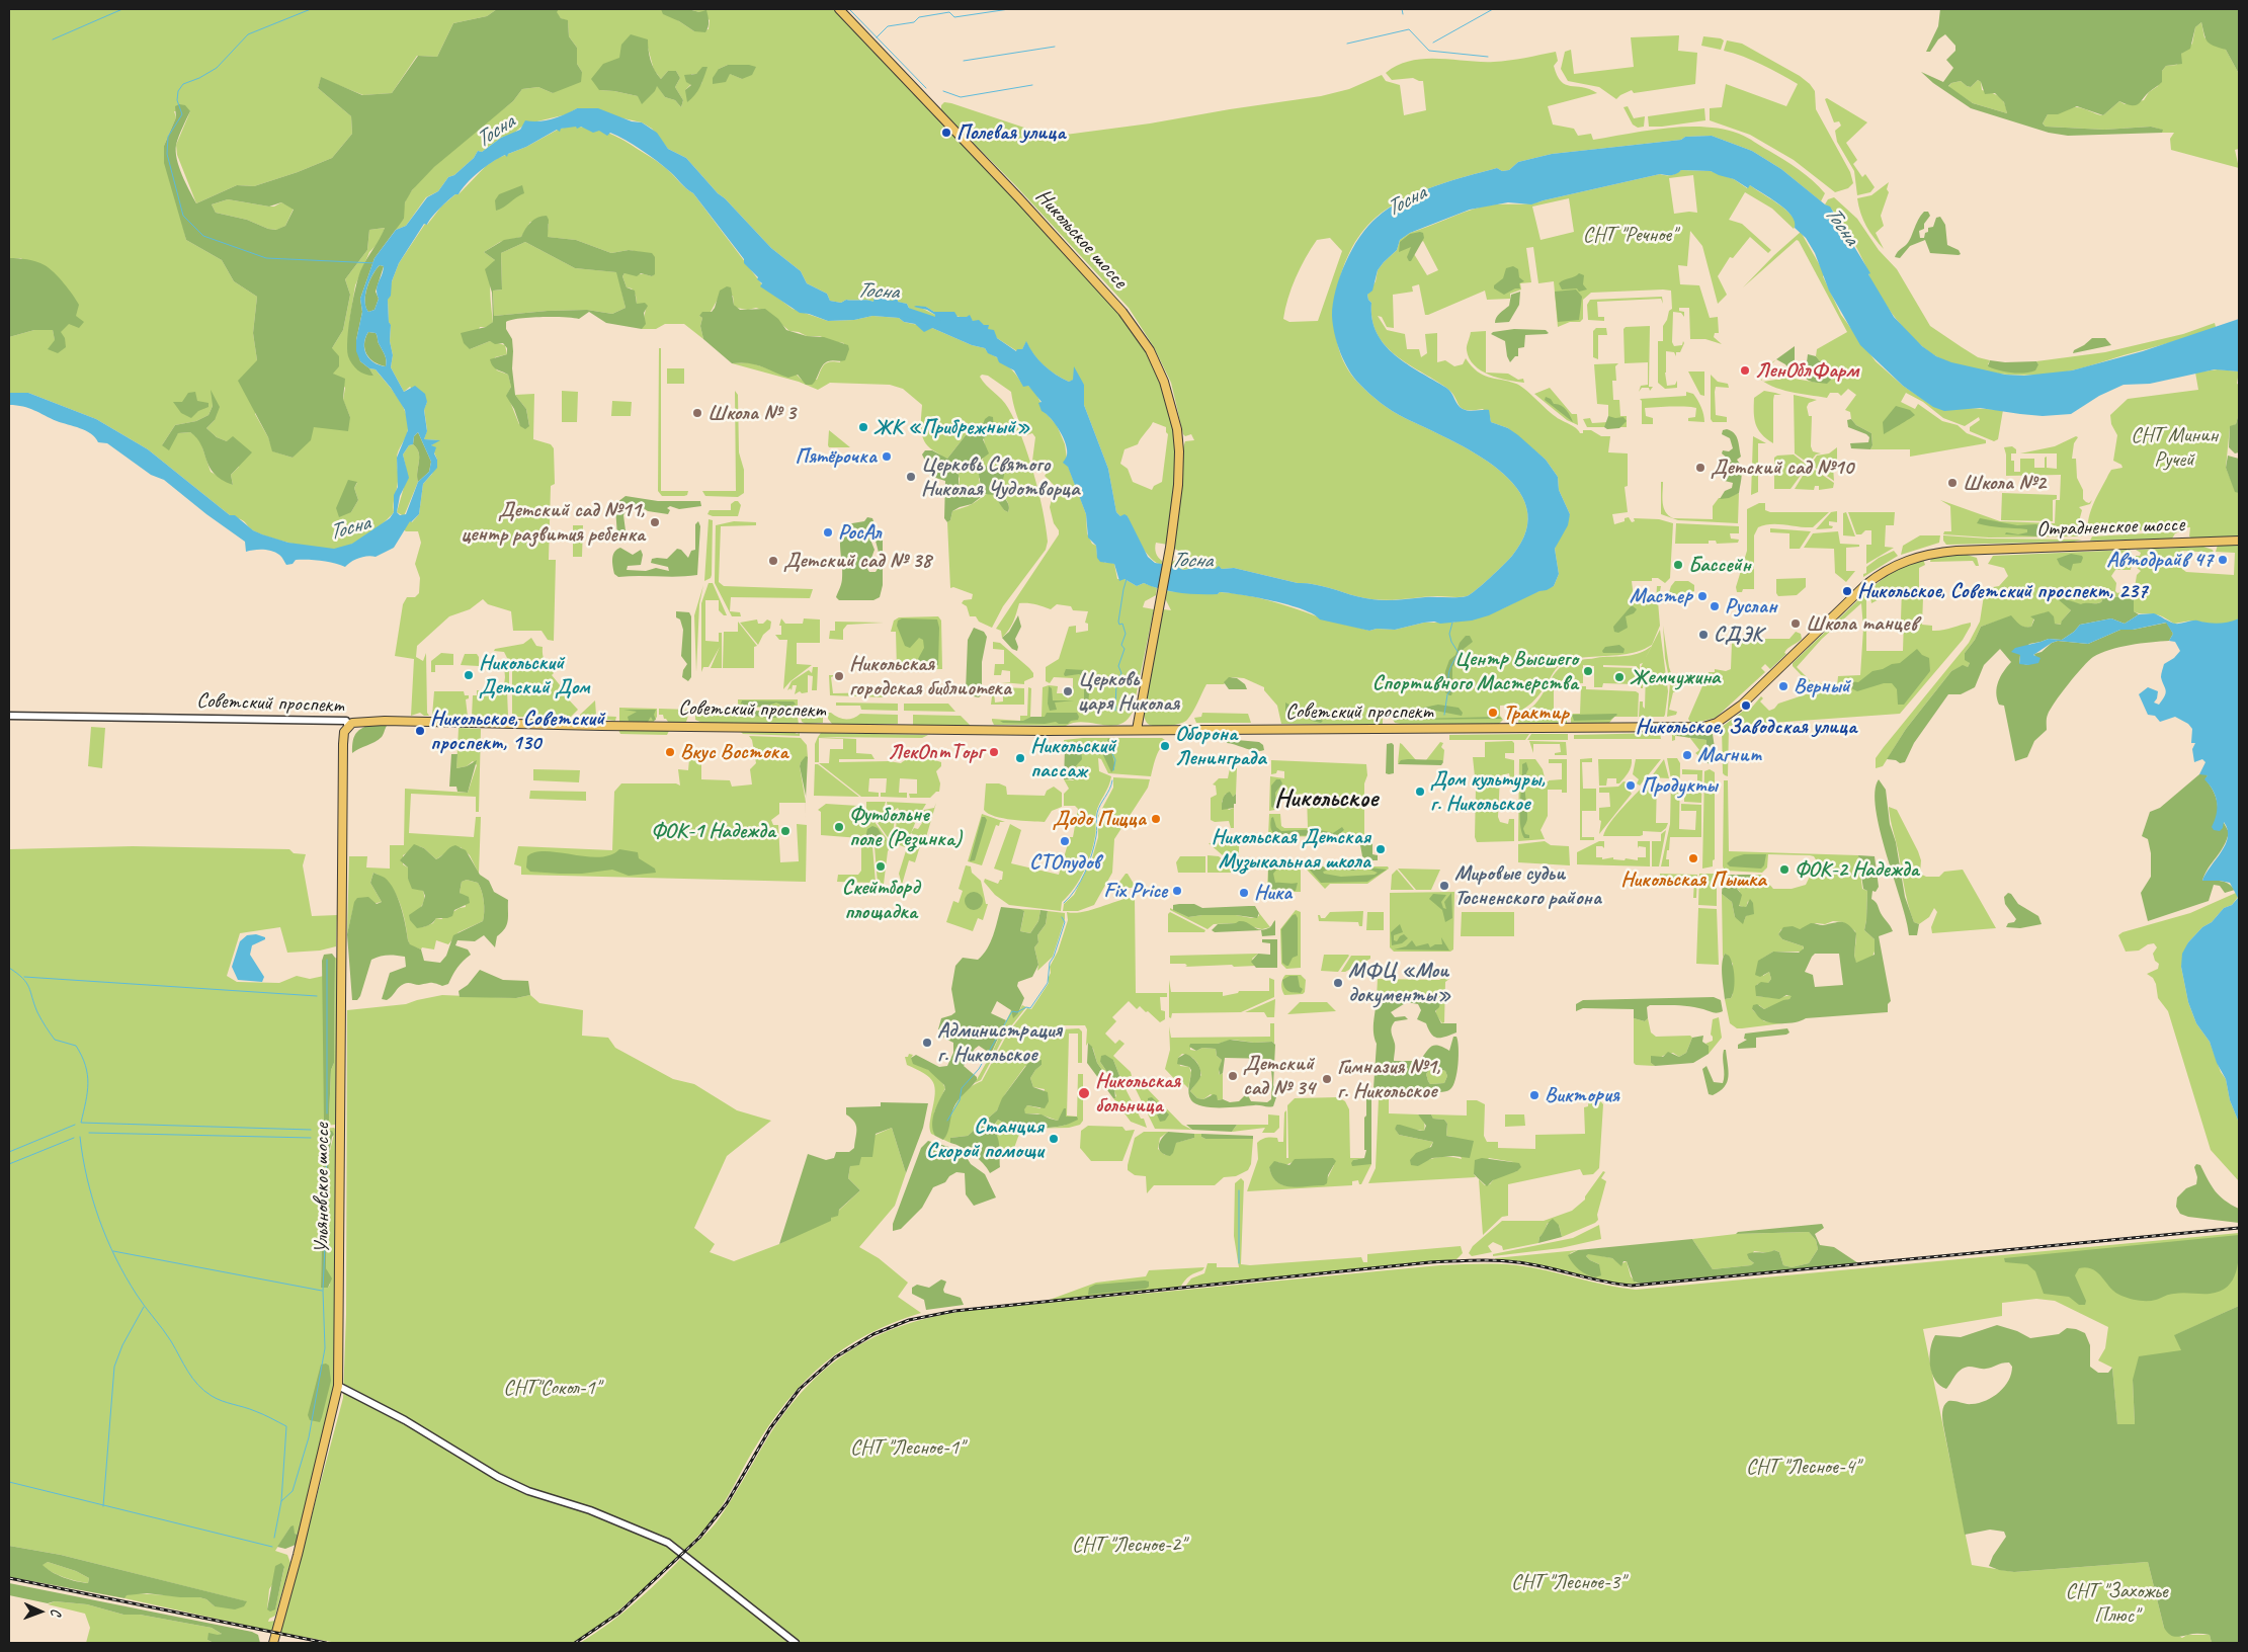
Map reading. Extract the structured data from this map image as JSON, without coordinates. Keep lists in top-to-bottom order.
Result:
{
  "streets": {
    "main road": [
      "Никольское шоссе",
      "Отрадненское шоссе",
      "Советский проспект",
      "Ульяновское шоссе"
    ]
  },
  "crossings": [
    ["Никольское шоссе", "Советский проспект"],
    ["Отрадненское шоссе", "Советский проспект"],
    ["Советский проспект", "Ульяновское шоссе"]
  ],
  "districts": ["Никольское"],
  "water": ["Тосна"],
  "parks": [
    "СНТ \"Речное\"",
    "СНТ Минин Ручей",
    "СНТ\"Сокол-1\"",
    "СНТ \"Лесное-1\"",
    "СНТ \"Лесное-4\"",
    "СНТ \"Лесное-2\"",
    "СНТ \"Лесное-3\"",
    "СНТ \"Захожье Плюс\""
  ],
  "places": [
    "Полевая улица",
    "ЛенОблФарм",
    "Школа № 3",
    "ЖК «Прибрежный»",
    "Пятёрочка",
    "Детский сад №10",
    "Церковь Святого Николая Чудотворца",
    "Школа №2",
    "Детский сад №11, центр развития ребенка",
    "РосАл",
    "Автодрайв 47",
    "Детский сад № 38",
    "Бассейн",
    "Никольское, Советский проспект, 237",
    "Мастер",
    "Руслан",
    "Школа танцев",
    "СДЭК",
    "Центр Высшего Спортивного Мастерства",
    "Никольский Детский Дом",
    "Никольская городская библиотека",
    "Жемчужина",
    "Верный",
    "Церковь царя Николая",
    "Никольское, Заводская улица",
    "Трактир",
    "Никольское, Советский проспект, 130",
    "Оборона Ленинграда",
    "Вкус Востока",
    "ЛекОптТорг",
    "Магнит",
    "Никольский пассаж",
    "Продукты",
    "Дом культуры, г. Никольское",
    "Додо Пицца",
    "Футбольне поле (Резинка)",
    "ФОК-1 Надежда",
    "СТОпудов",
    "Никольская Детская Музыкальная школа",
    "Никольская Пышка",
    "Скейтборд площадка",
    "ФОК-2 Надежда",
    "Мировые судьи Тосненского района",
    "Fix Price",
    "Ника",
    "МФЦ «Мои документы»",
    "Администрация г. Никольское",
    "Детский сад № 34",
    "Гимназия №1, г. Никольское",
    "Никольская больница",
    "Виктория",
    "Станция Скорой помощи"
  ],
  "north": "right"
}
